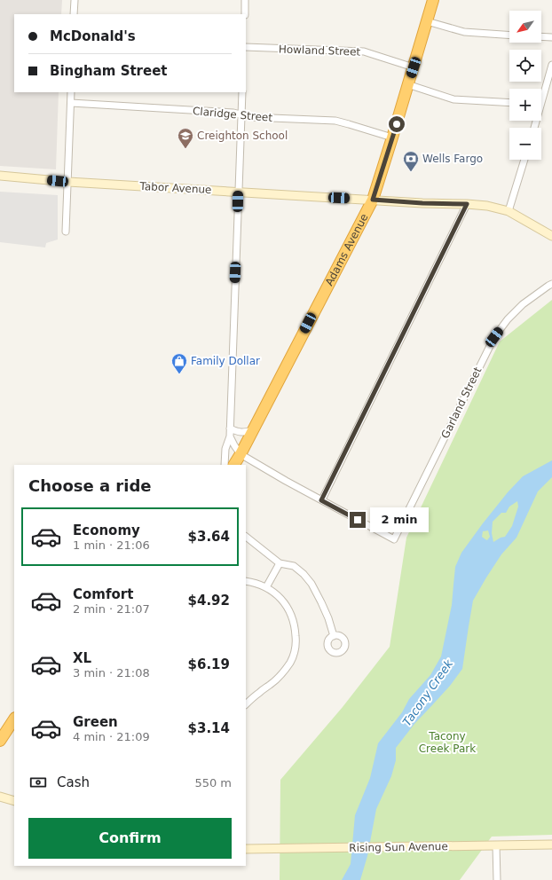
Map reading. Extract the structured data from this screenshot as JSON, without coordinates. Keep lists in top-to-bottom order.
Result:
{
  "streets": {
    "highway": ["Adams Avenue"],
    "street": [
      "Howland Street",
      "Claridge Street",
      "Tabor Avenue",
      "Garland Street",
      "Rising Sun Avenue"
    ]
  },
  "crossings": [
    ["Howland Street", "Adams Avenue"],
    ["Claridge Street", "Adams Avenue"],
    ["Tabor Avenue", "Adams Avenue"]
  ],
  "water": ["Tacony Creek"],
  "parks": ["Tacony Creek Park"],
  "places": {
    "school or university": ["Creighton School"],
    "bank": ["Wells Fargo"],
    "shop": ["Family Dollar"]
  },
  "north": "bottom left",
  "page": {
    "map_buttons": ["+", "−"],
    "banner": ["McDonald's", "Bingham Street"],
    "heading": "Choose a ride",
    "bubble": "2 min",
    "list": [
      {
        "name": "Economy",
        "note": "1 min · 21:06",
        "value": "$3.64"
      },
      {
        "name": "Comfort",
        "note": "2 min · 21:07",
        "value": "$4.92"
      },
      {
        "name": "XL",
        "note": "3 min · 21:08",
        "value": "$6.19"
      },
      {
        "name": "Green",
        "note": "4 min · 21:09",
        "value": "$3.14"
      }
    ],
    "pay": ["Cash", "550 m"],
    "buttons": "Confirm"
  }
}
